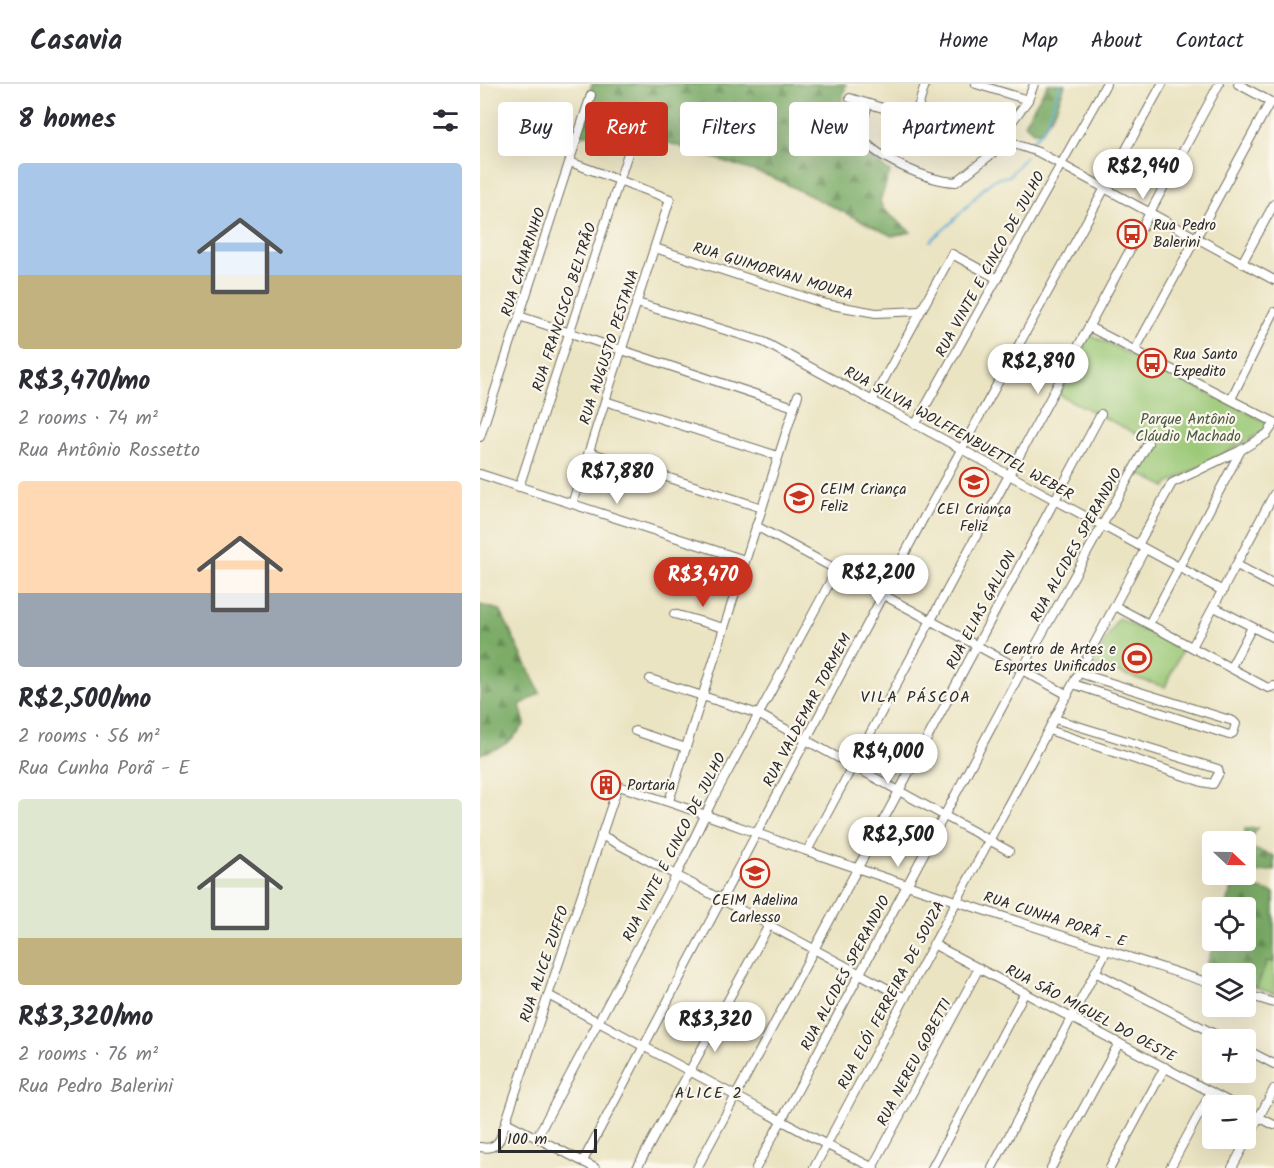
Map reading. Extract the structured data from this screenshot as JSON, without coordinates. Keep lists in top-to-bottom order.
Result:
{
  "streets": {
    "street": [
      "RUA CANARINHO",
      "RUA VINTE E CINCO DE JULHO",
      "RUA GUIMORVAN MOURA",
      "RUA FRANCISCO BELTRÃO",
      "RUA AUGUSTO PESTANA",
      "RUA SILVIA WOLFFENBUETTEL WEBER",
      "RUA ALCIDES SPERANDIO",
      "RUA ELIAS GALLON",
      "RUA VALDEMAR TORMEM",
      "RUA CUNHA PORÃ - E",
      "RUA ALICE ZUFFO",
      "RUA ELÓI FERREIRA DE SOUZA",
      "RUA SÃO MIGUEL DO OESTE",
      "RUA NEREU GOBETTI"
    ]
  },
  "crossings": [
    ["RUA VINTE E CINCO DE JULHO", "RUA SILVIA WOLFFENBUETTEL WEBER"],
    ["RUA VINTE E CINCO DE JULHO", "RUA CUNHA PORÃ - E"],
    ["RUA GUIMORVAN MOURA", "RUA AUGUSTO PESTANA"],
    ["RUA FRANCISCO BELTRÃO", "RUA AUGUSTO PESTANA"],
    ["RUA AUGUSTO PESTANA", "RUA SILVIA WOLFFENBUETTEL WEBER"],
    ["RUA SILVIA WOLFFENBUETTEL WEBER", "RUA ALCIDES SPERANDIO"],
    ["RUA SILVIA WOLFFENBUETTEL WEBER", "RUA ELIAS GALLON"],
    ["RUA SILVIA WOLFFENBUETTEL WEBER", "RUA VALDEMAR TORMEM"],
    ["RUA SILVIA WOLFFENBUETTEL WEBER", "RUA ELÓI FERREIRA DE SOUZA"],
    ["RUA ALCIDES SPERANDIO", "RUA CUNHA PORÃ - E"],
    ["RUA ELIAS GALLON", "RUA CUNHA PORÃ - E"],
    ["RUA VALDEMAR TORMEM", "RUA CUNHA PORÃ - E"],
    ["RUA CUNHA PORÃ - E", "RUA ALICE ZUFFO"],
    ["RUA CUNHA PORÃ - E", "RUA ELÓI FERREIRA DE SOUZA"],
    ["RUA ELÓI FERREIRA DE SOUZA", "RUA SÃO MIGUEL DO OESTE"],
    ["RUA SÃO MIGUEL DO OESTE", "RUA NEREU GOBETTI"]
  ],
  "districts": ["VILA PÁSCOA", "ALICE 2"],
  "parks": ["Parque Antônio Cláudio Machado"],
  "places": {
    "bus stop": ["Rua Pedro Balerini", "Rua Santo Expedito"],
    "school or university": ["CEI Criança Feliz", "CEIM Criança Feliz", "CEIM Adelina Carlesso"],
    "sports": ["Centro de Artes e Esportes Unificados"],
    "building": ["Portaria"]
  },
  "scale_bar": "100 m",
  "north": "right",
  "page": {
    "header": "Casavia",
    "nav": [
      "Home",
      "Map",
      "About",
      "Contact"
    ],
    "heading": "8 homes",
    "chip": [
      "Buy",
      "Rent",
      "Filters",
      "New",
      "Apartment"
    ],
    "price": [
      "R$2,940",
      "R$2,890",
      "R$7,880",
      "R$2,200",
      "R$3,470",
      "R$4,000",
      "R$2,500",
      "R$3,320"
    ],
    "list": [
      {
        "name": "R$3,470/mo",
        "note": "2 rooms · 74 m² · Rua Antônio Rossetto"
      },
      {
        "name": "R$2,500/mo",
        "note": "2 rooms · 56 m² · Rua Cunha Porã - E"
      },
      {
        "name": "R$3,320/mo",
        "note": "2 rooms · 76 m² · Rua Pedro Balerini"
      }
    ],
    "map_buttons": ["+", "−"],
    "scale": "100 m"
  }
}
